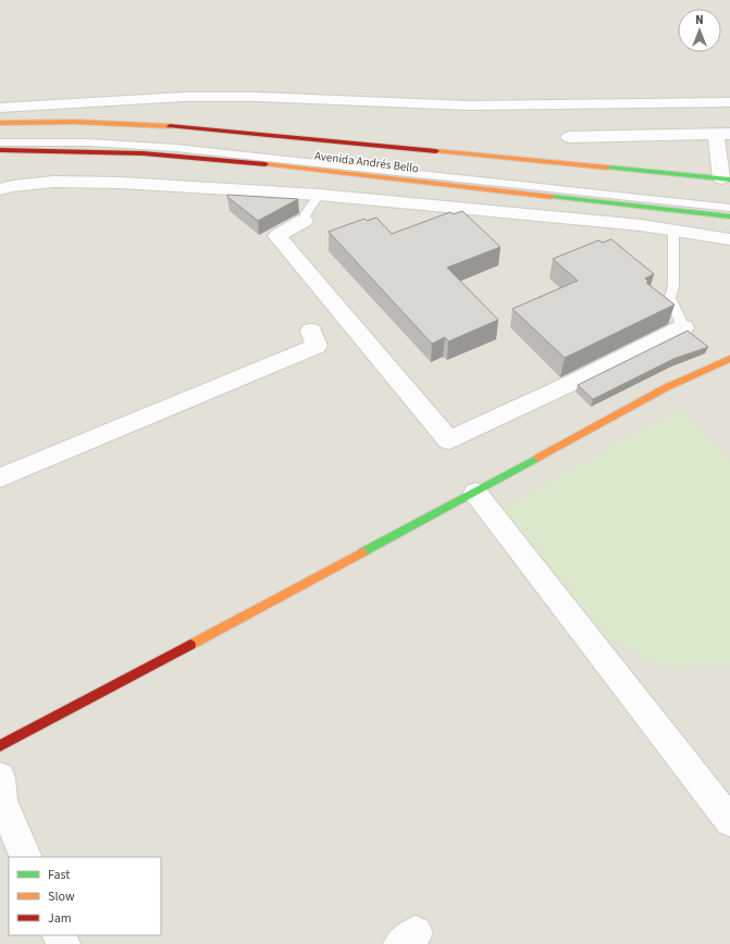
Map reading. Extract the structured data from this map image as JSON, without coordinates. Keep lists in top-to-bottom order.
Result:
{
  "streets": {
    "main road": ["Avenida Andrés Bello"]
  },
  "legend": ["Fast", "Slow", "Jam"],
  "north": "top"
}
